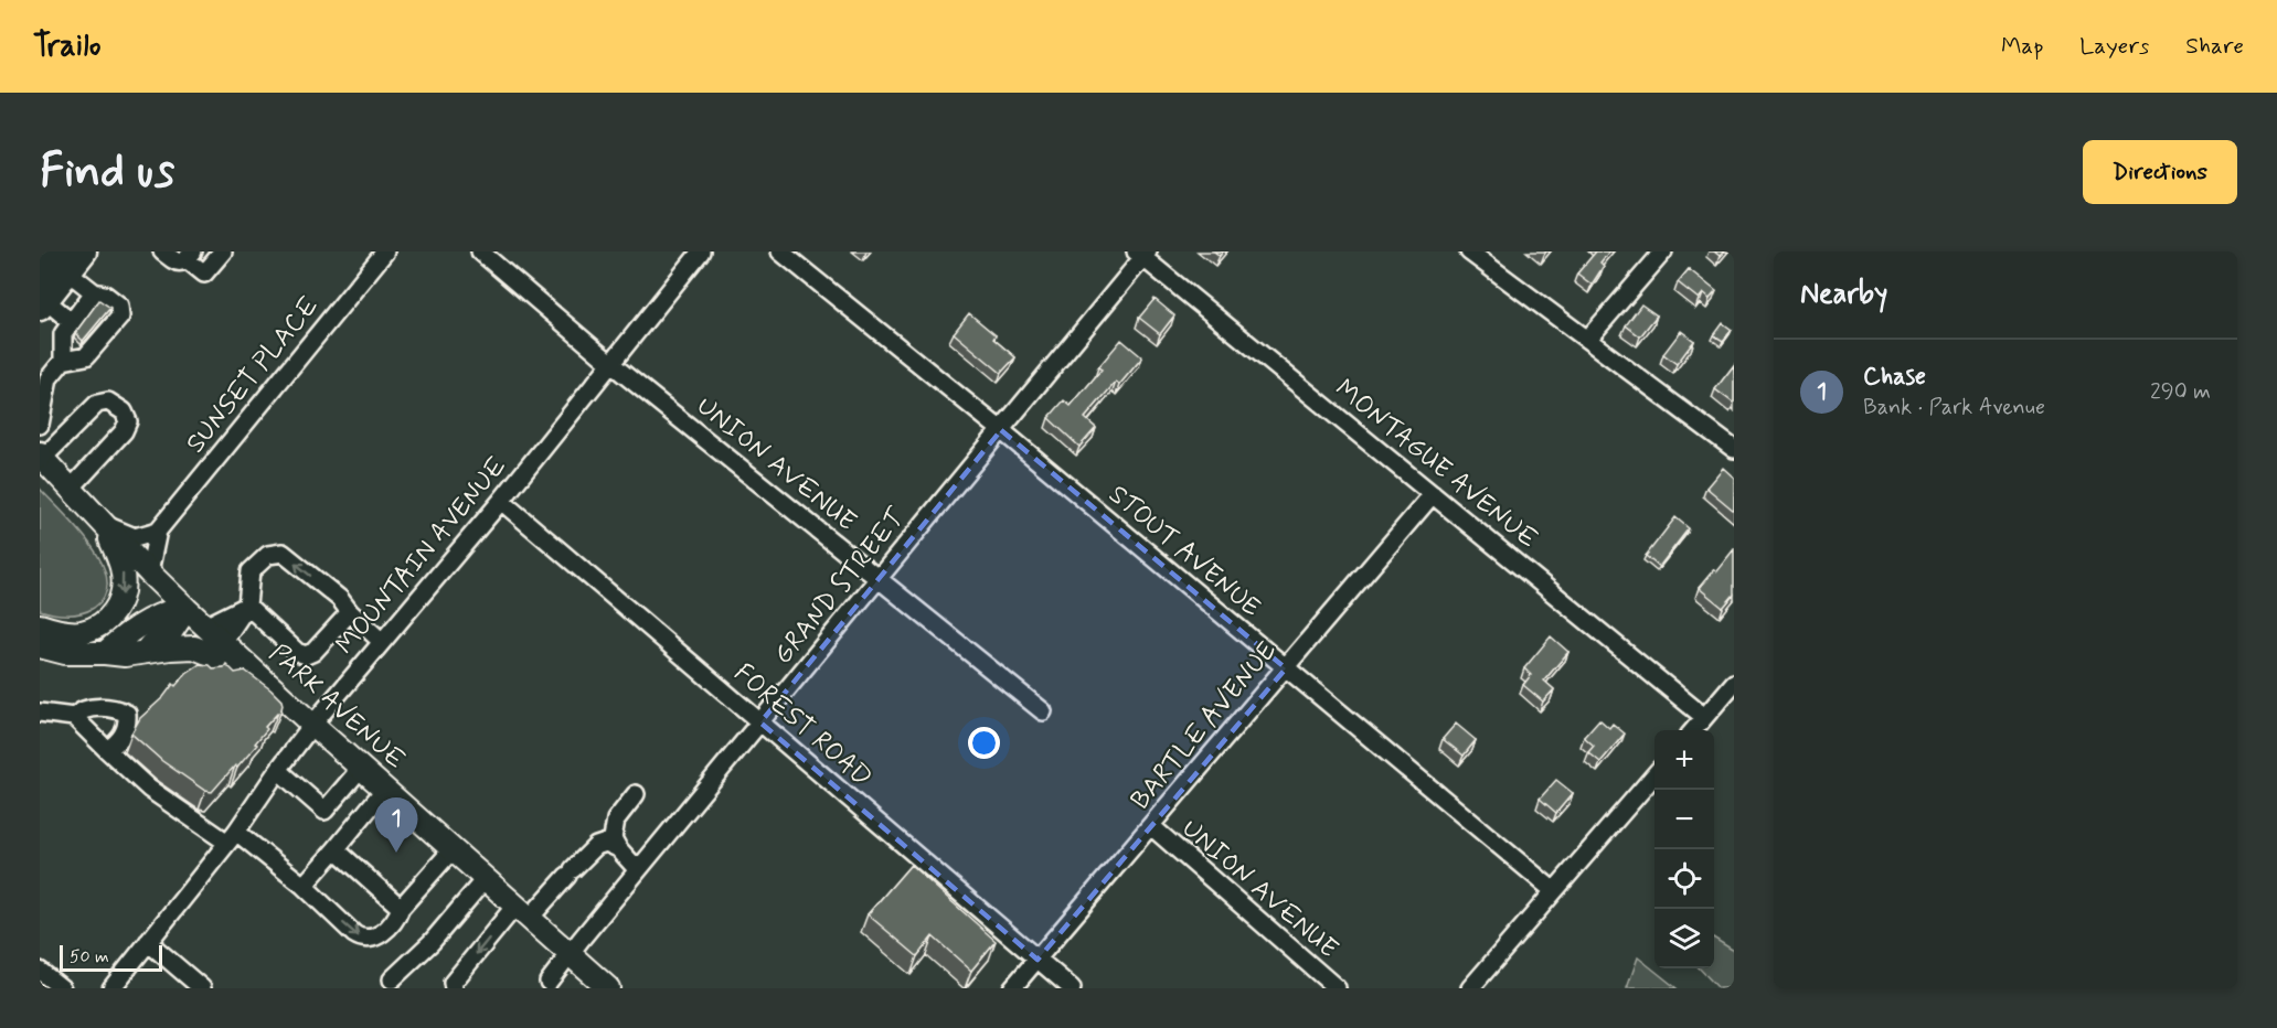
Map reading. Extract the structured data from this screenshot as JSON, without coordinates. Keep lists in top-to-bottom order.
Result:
{
  "streets": {
    "main road": ["PARK AVENUE"],
    "street": [
      "SUNSET PLACE",
      "UNION AVENUE",
      "MONTAGUE AVENUE",
      "STOUT AVENUE",
      "MOUNTAIN AVENUE",
      "GRAND STREET",
      "FOREST ROAD",
      "BARTLE AVENUE"
    ]
  },
  "crossings": [
    ["SUNSET PLACE", "PARK AVENUE"],
    ["UNION AVENUE", "MOUNTAIN AVENUE"],
    ["UNION AVENUE", "GRAND STREET"],
    ["UNION AVENUE", "BARTLE AVENUE"],
    ["MONTAGUE AVENUE", "GRAND STREET"],
    ["MONTAGUE AVENUE", "BARTLE AVENUE"],
    ["STOUT AVENUE", "GRAND STREET"],
    ["STOUT AVENUE", "BARTLE AVENUE"],
    ["MOUNTAIN AVENUE", "PARK AVENUE"],
    ["MOUNTAIN AVENUE", "FOREST ROAD"],
    ["GRAND STREET", "PARK AVENUE"],
    ["GRAND STREET", "FOREST ROAD"],
    ["FOREST ROAD", "BARTLE AVENUE"]
  ],
  "scale_bar": "50 m",
  "page": {
    "header": "Trailo",
    "nav": ["Map", "Layers", "Share"],
    "buttons": "Directions",
    "title": "Find us",
    "heading": "Nearby",
    "list": [
      {
        "mark": "1",
        "name": "Chase",
        "note": "Bank · Park Avenue",
        "value": "290 m"
      }
    ],
    "map_buttons": ["+", "−"],
    "pins": "1",
    "scale": "50 m"
  }
}
